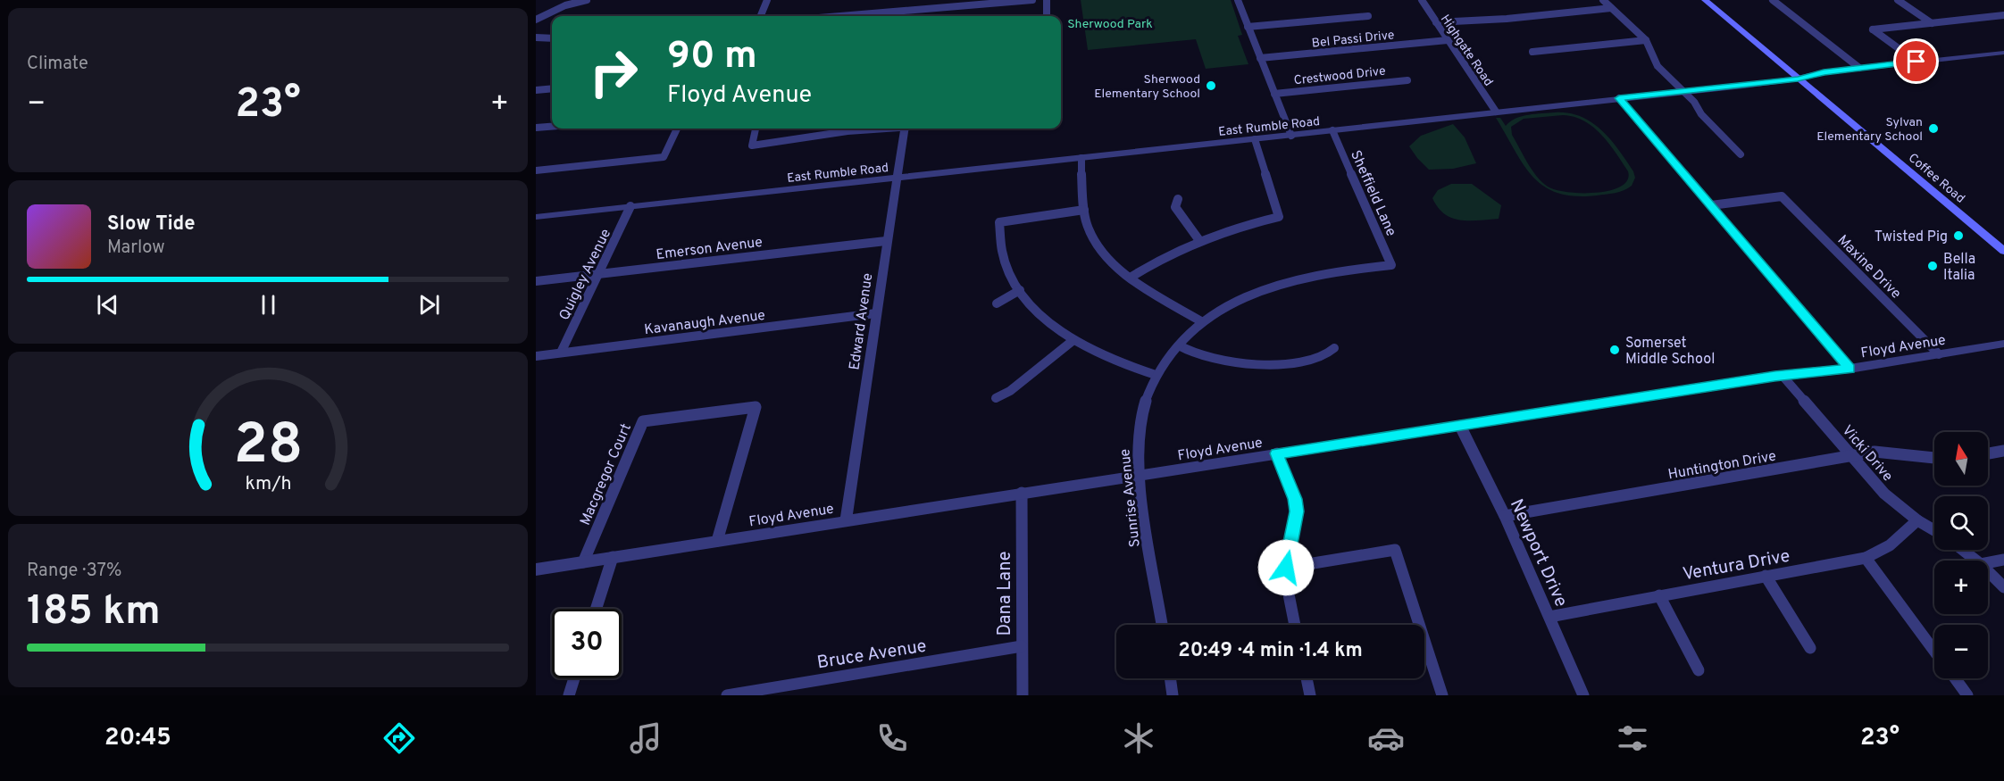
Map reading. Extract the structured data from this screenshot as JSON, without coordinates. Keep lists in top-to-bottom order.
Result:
{
  "streets": {
    "main road": ["Coffee Road"],
    "street": [
      "Bel Passi Drive",
      "Highgate Road",
      "Crestwood Drive",
      "East Rumble Road",
      "Sheffield Lane",
      "Emerson Avenue",
      "Maxine Drive",
      "Quigley Avenue",
      "Kavanaugh Avenue",
      "Edward Avenue",
      "Floyd Avenue",
      "Vicki Drive",
      "Huntington Drive",
      "Macgregor Court",
      "Sunrise Avenue",
      "Newport Drive",
      "Ventura Drive",
      "Dana Lane",
      "Bruce Avenue"
    ]
  },
  "crossings": [
    ["Bel Passi Drive", "Highgate Road"],
    ["Highgate Road", "East Rumble Road"],
    ["East Rumble Road", "Coffee Road"],
    ["East Rumble Road", "Sheffield Lane"],
    ["East Rumble Road", "Quigley Avenue"],
    ["East Rumble Road", "Edward Avenue"],
    ["Sheffield Lane", "Sunrise Avenue"],
    ["Emerson Avenue", "Quigley Avenue"],
    ["Emerson Avenue", "Edward Avenue"],
    ["Maxine Drive", "Floyd Avenue"],
    ["Quigley Avenue", "Kavanaugh Avenue"],
    ["Kavanaugh Avenue", "Edward Avenue"],
    ["Edward Avenue", "Floyd Avenue"],
    ["Floyd Avenue", "Vicki Drive"],
    ["Floyd Avenue", "Macgregor Court"],
    ["Floyd Avenue", "Sunrise Avenue"],
    ["Floyd Avenue", "Newport Drive"],
    ["Floyd Avenue", "Dana Lane"],
    ["Vicki Drive", "Huntington Drive"],
    ["Vicki Drive", "Ventura Drive"],
    ["Huntington Drive", "Newport Drive"],
    ["Newport Drive", "Ventura Drive"],
    ["Dana Lane", "Bruce Avenue"]
  ],
  "parks": ["Sherwood Park"],
  "places": [
    "Sherwood Elementary School",
    "Sylvan Elementary School",
    "Twisted Pig",
    "Bella Italia",
    "Somerset Middle School"
  ],
  "north": "top",
  "page": {
    "tile": [
      "Climate",
      ["Range · 37%", "185 km"]
    ],
    "turn": ["90 m", "Floyd Avenue"],
    "heat": ["−", "23°", "+"],
    "song": ["Slow Tide", "Marlow"],
    "map_buttons": ["+", "−"],
    "limit": "30",
    "trip": "20:49 · 4 min · 1.4 km",
    "tabs": ["20:45", "23°"],
    "gauge": ["28", "km/h"]
  }
}
